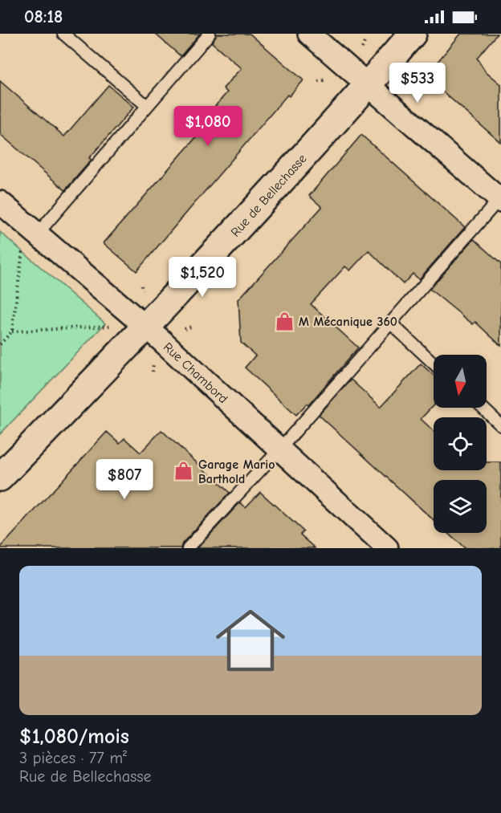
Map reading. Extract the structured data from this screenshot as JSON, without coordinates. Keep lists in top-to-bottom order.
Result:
{
  "streets": {
    "street": ["Rue de Bellechasse", "Rue Chambord"]
  },
  "crossings": [
    ["Rue de Bellechasse", "Rue Chambord"]
  ],
  "places": {
    "shop": ["M Mécanique 360", "Garage Mario Barthold"]
  },
  "north": "bottom",
  "page": {
    "status": "08:18",
    "price": [
      "$533",
      "$1,080",
      "$1,520",
      "$807"
    ],
    "list": [
      {
        "name": "$1,080/mois",
        "note": "3 pièces · 77 m² · Rue de Bellechasse"
      }
    ]
  }
}
